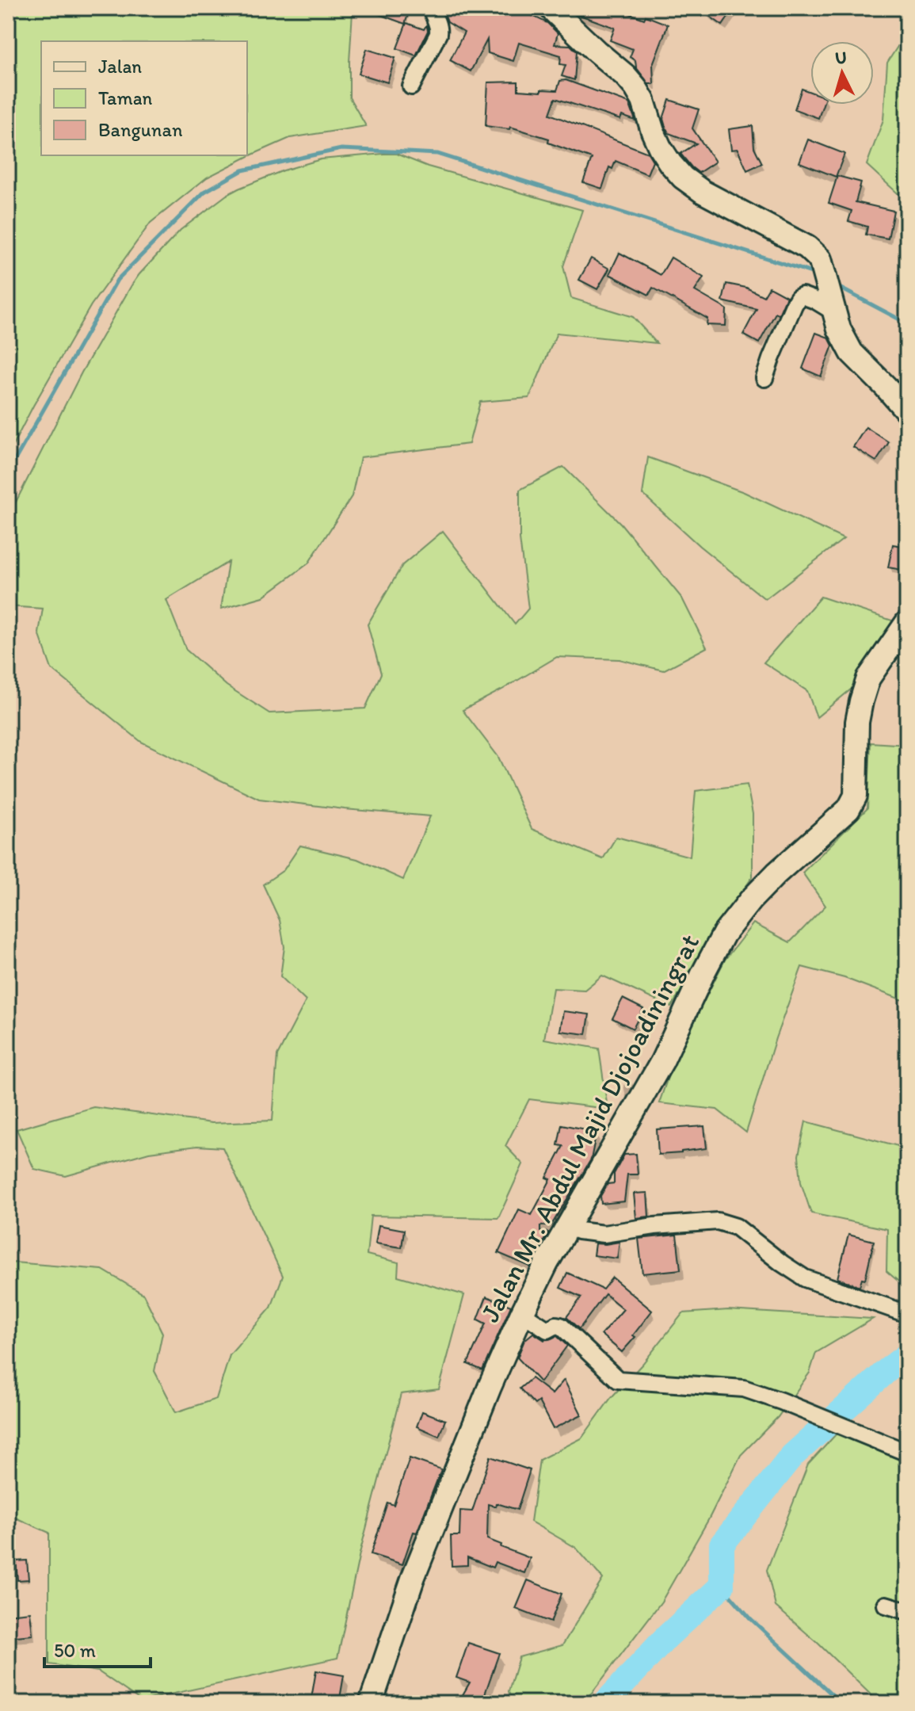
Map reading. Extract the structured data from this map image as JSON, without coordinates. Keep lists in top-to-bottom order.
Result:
{
  "streets": {
    "street": ["Jalan Mr. Abdul Majid Djojoadiningrat"]
  },
  "legend": ["Jalan", "Taman", "Bangunan"],
  "scale_bar": "50 m",
  "north": "top"
}
